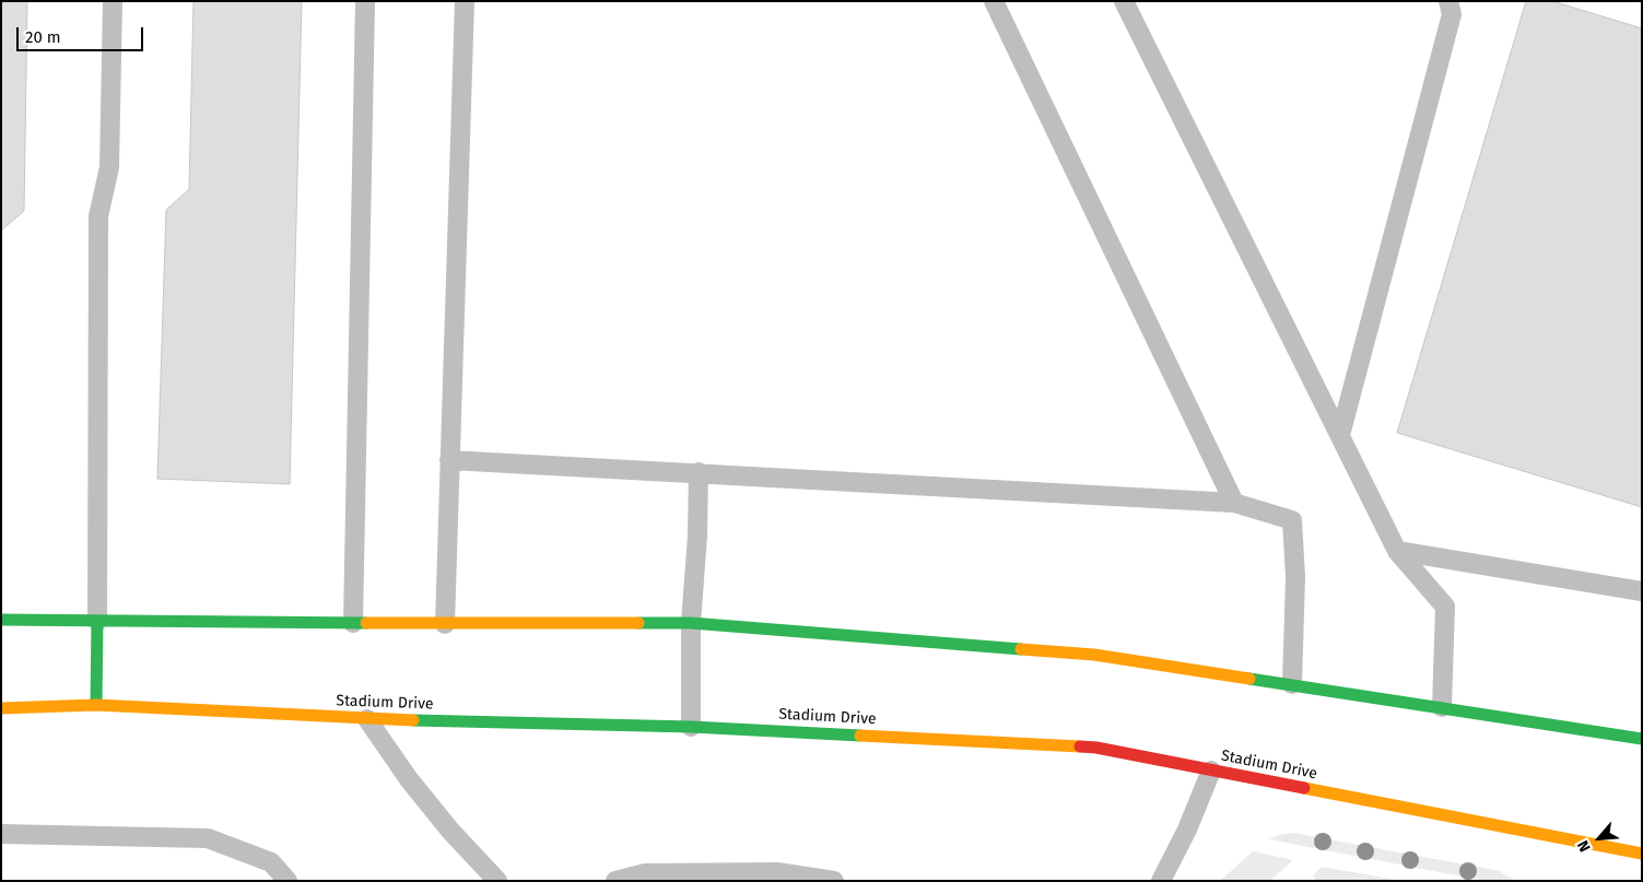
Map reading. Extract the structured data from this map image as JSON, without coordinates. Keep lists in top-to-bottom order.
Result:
{
  "streets": {
    "main road": ["Stadium Drive"]
  },
  "scale_bar": "20 m",
  "north": "bottom left"
}
